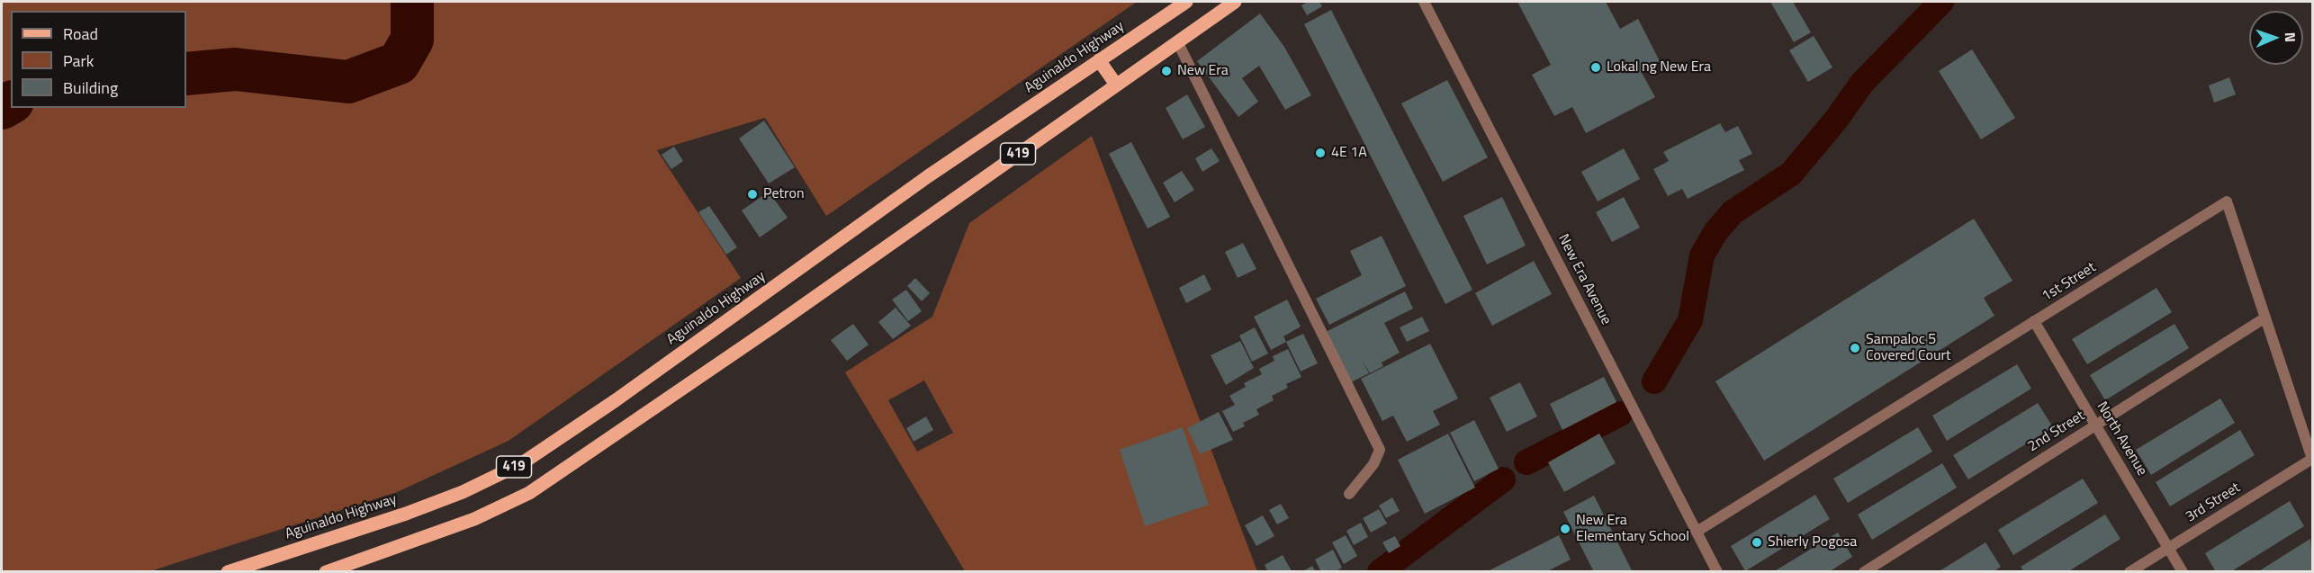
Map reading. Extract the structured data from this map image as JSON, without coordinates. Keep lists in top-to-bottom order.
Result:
{
  "streets": {
    "main road": ["Aguinaldo Highway", "419"],
    "street": [
      "New Era Avenue",
      "1st Street",
      "2nd Street",
      "North Avenue",
      "3rd Street"
    ]
  },
  "crossings": [
    ["New Era Avenue", "1st Street"],
    ["1st Street", "2nd Street"],
    ["1st Street", "North Avenue"],
    ["1st Street", "3rd Street"],
    ["2nd Street", "North Avenue"],
    ["North Avenue", "3rd Street"]
  ],
  "places": [
    "Lokal ng New Era",
    "New Era",
    "4E 1A",
    "Petron",
    "Sampaloc 5 Covered Court",
    "New Era Elementary School",
    "Shierly Pogosa"
  ],
  "legend": ["Road", "Park", "Building"],
  "north": "right"
}
